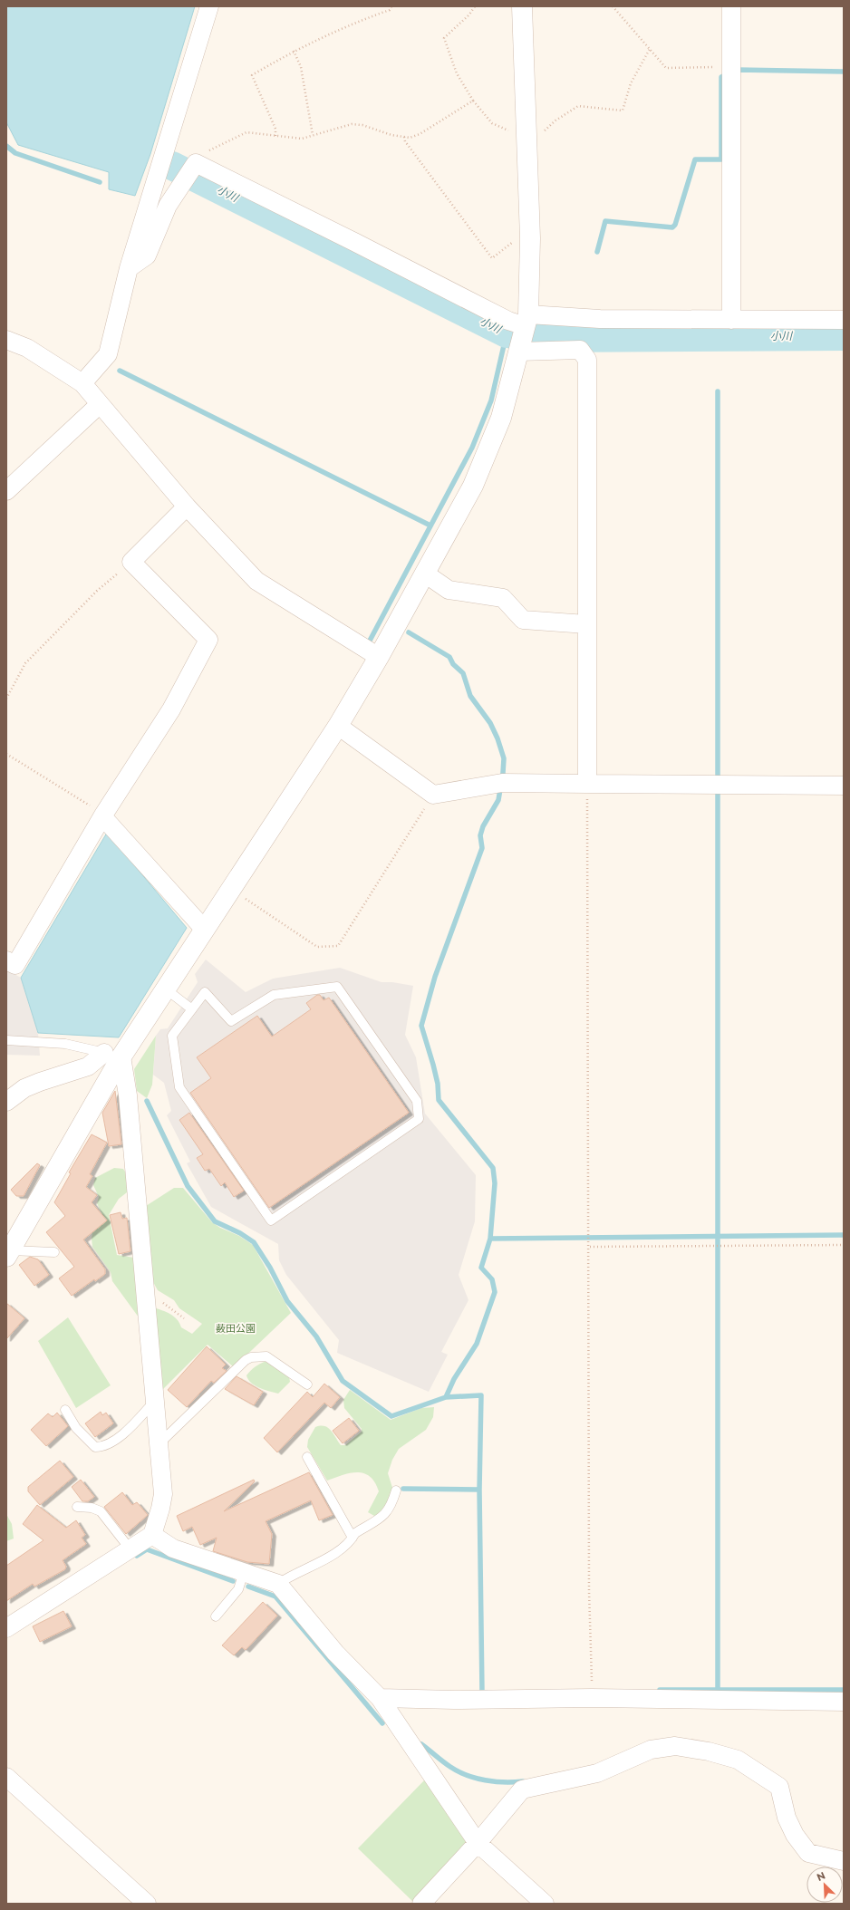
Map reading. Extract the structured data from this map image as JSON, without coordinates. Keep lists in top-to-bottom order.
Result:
{
  "water": ["小川"],
  "parks": ["薮田公園"],
  "north": "top left"
}
